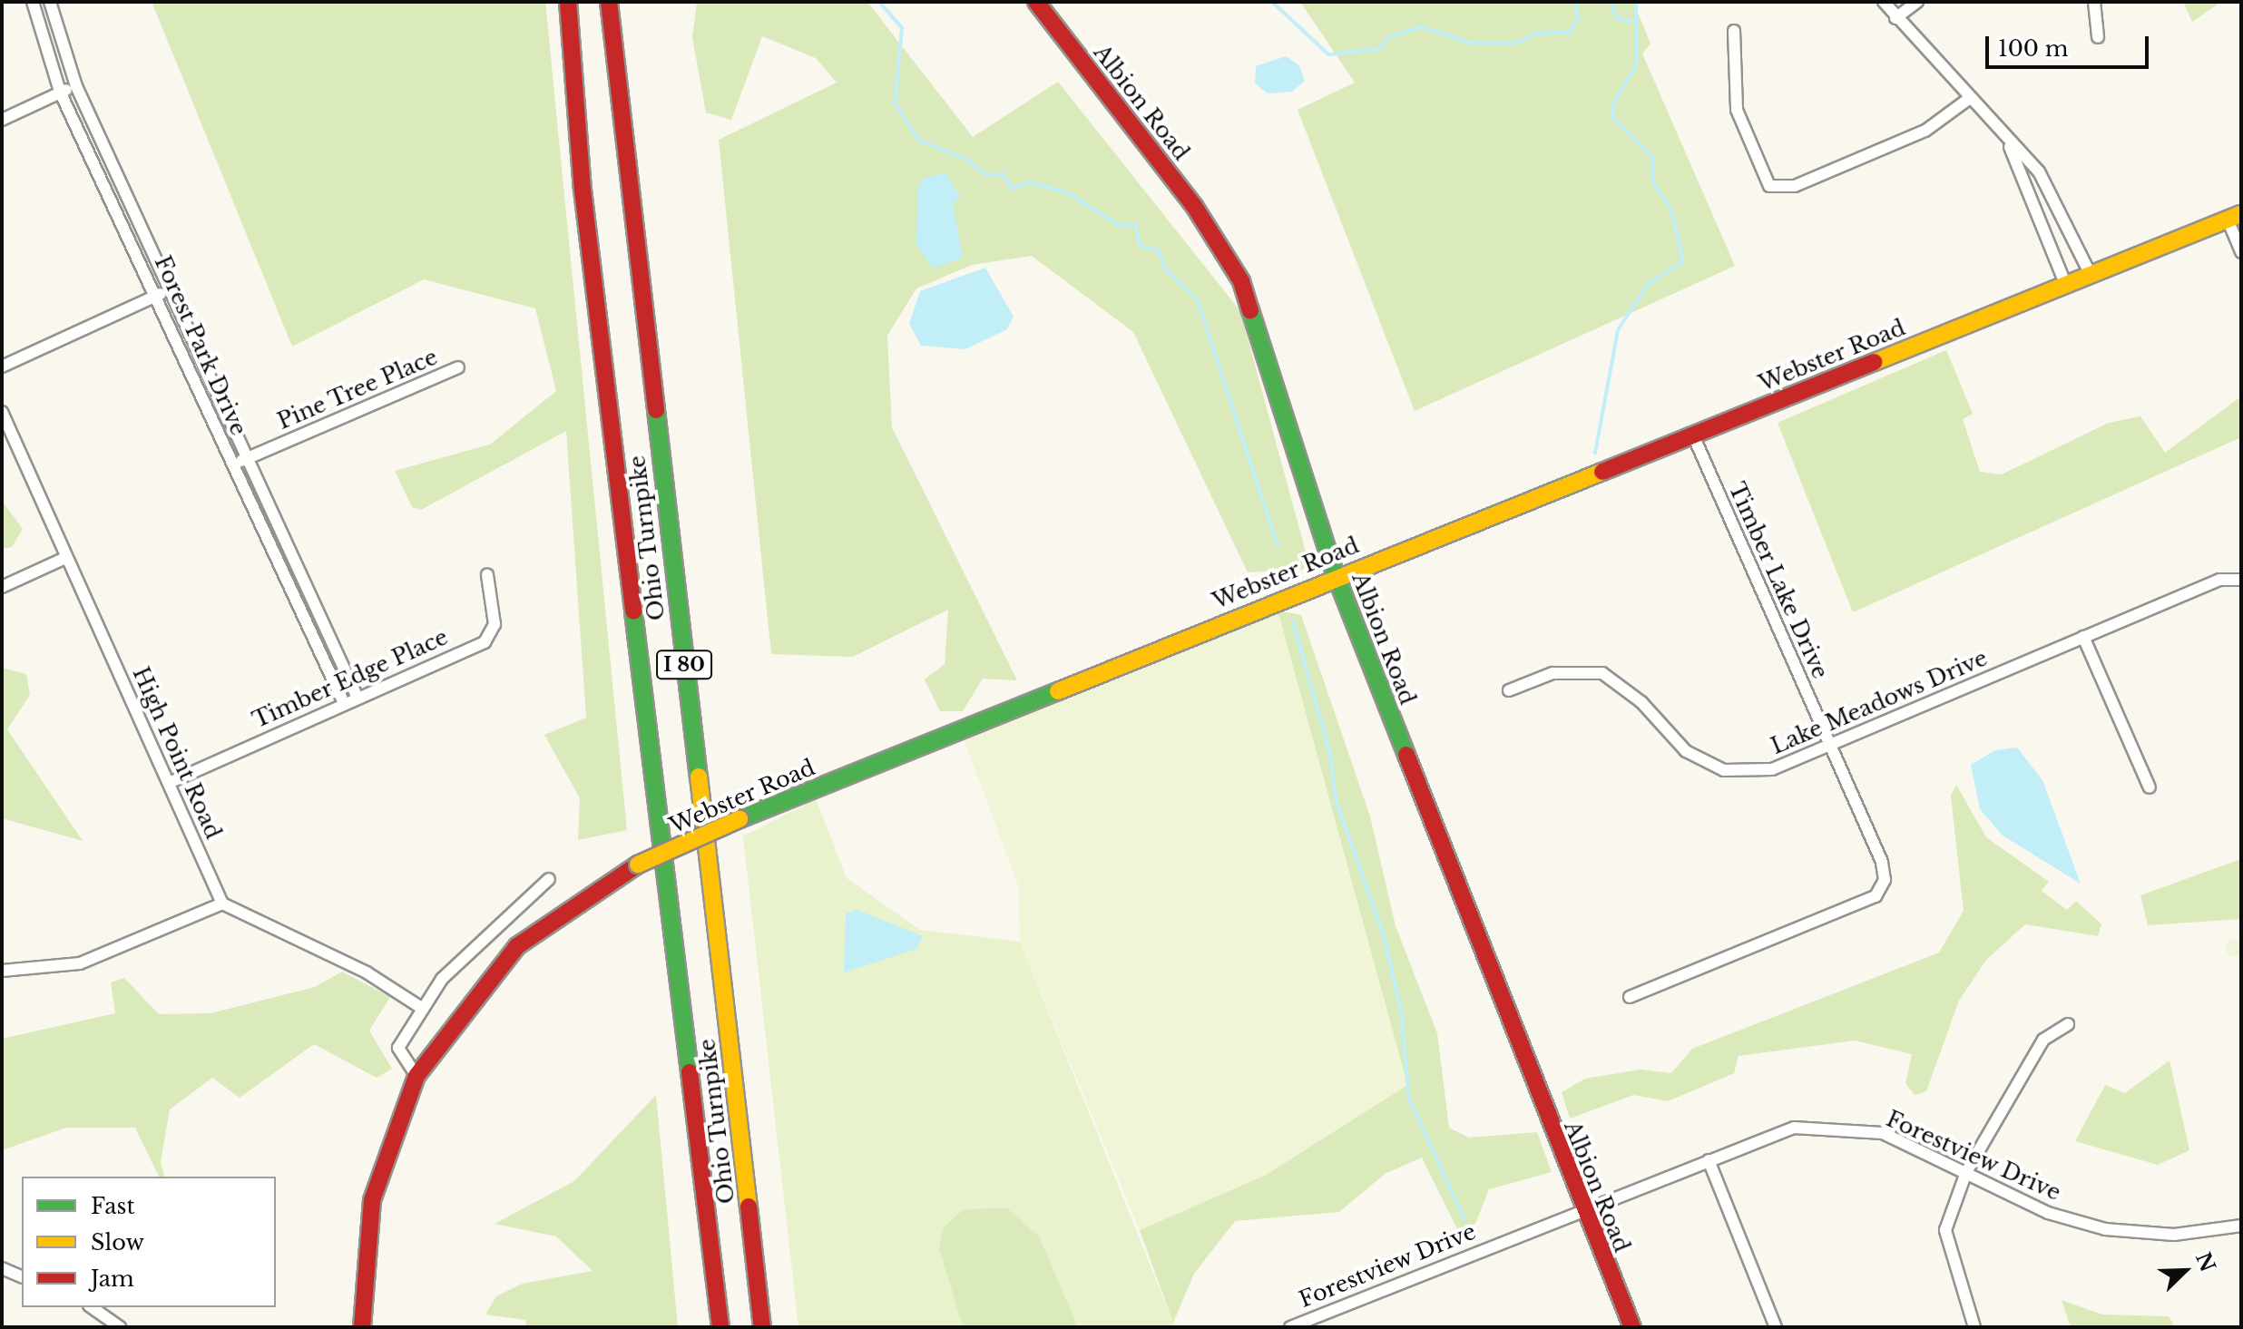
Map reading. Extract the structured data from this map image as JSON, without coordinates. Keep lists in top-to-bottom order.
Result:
{
  "streets": {
    "main road": [
      "Albion Road",
      "Webster Road",
      "Ohio Turnpike",
      "I 80"
    ],
    "street": [
      "Forest Park Drive",
      "Pine Tree Place",
      "Timber Lake Drive",
      "Timber Edge Place",
      "Lake Meadows Drive",
      "High Point Road",
      "Forestview Drive"
    ]
  },
  "crossings": [
    ["Albion Road", "Webster Road"],
    ["Albion Road", "Forestview Drive"],
    ["Forest Park Drive", "Pine Tree Place"],
    ["Forest Park Drive", "Timber Edge Place"],
    ["Webster Road", "Timber Lake Drive"],
    ["Timber Lake Drive", "Lake Meadows Drive"],
    ["Timber Edge Place", "High Point Road"]
  ],
  "legend": ["Fast", "Slow", "Jam"],
  "scale_bar": "100 m",
  "north": "top right"
}
